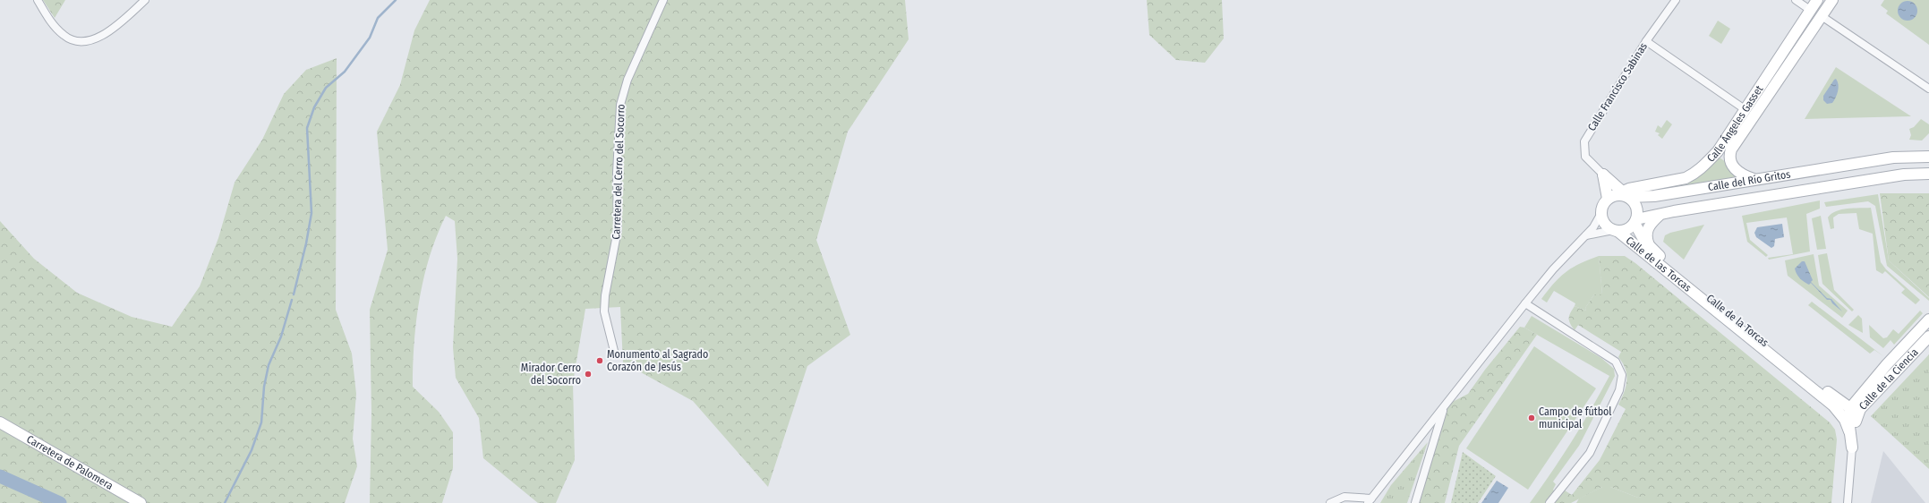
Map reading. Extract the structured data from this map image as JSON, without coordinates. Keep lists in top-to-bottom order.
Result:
{
  "streets": {
    "street": [
      "Calle Francisco Sabinas",
      "Calle Ángeles Gasset",
      "Carretera del Cerro del Socorro",
      "Calle del Río Gritos",
      "Calle de las Torcas",
      "Calle de la Torcas",
      "Calle de la Ciencia",
      "Carretera de Palomera"
    ]
  },
  "crossings": [
    ["Calle Ángeles Gasset", "Calle del Río Gritos"],
    ["Calle Ángeles Gasset", "Calle de las Torcas"],
    ["Calle Ángeles Gasset", "Calle de la Torcas"],
    ["Calle del Río Gritos", "Calle de las Torcas"],
    ["Calle del Río Gritos", "Calle de la Torcas"],
    ["Calle de las Torcas", "Calle de la Torcas"],
    ["Calle de la Torcas", "Calle de la Ciencia"]
  ],
  "places": ["Monumento al Sagrado Corazón de Jesús", "Mirador Cerro del Socorro", "Campo de fútbol municipal"]
}
